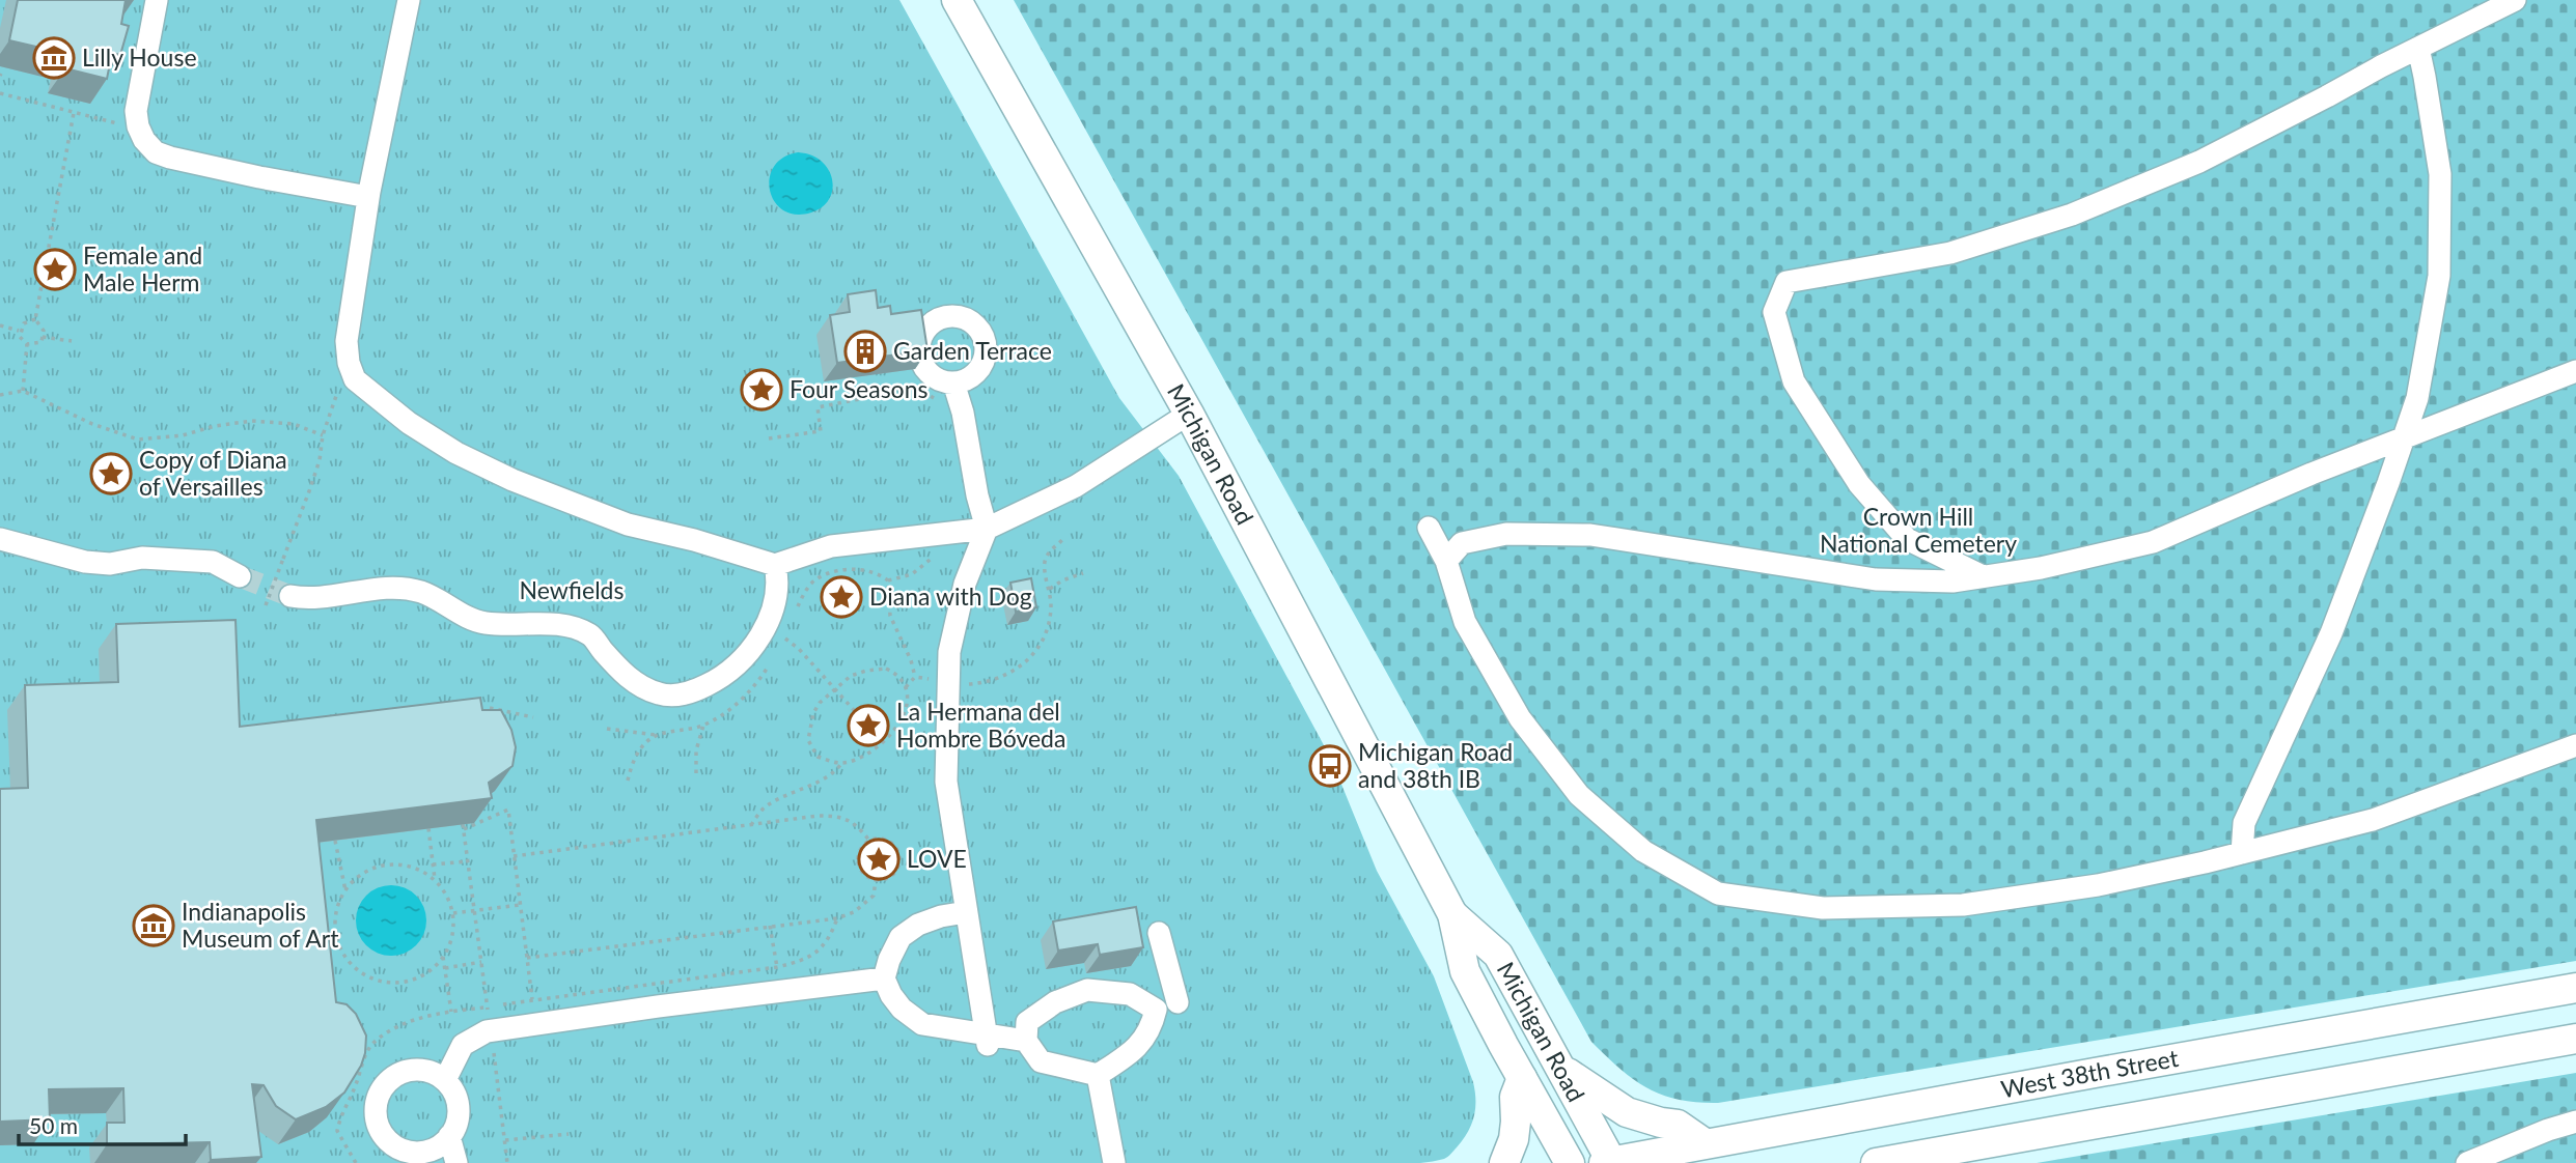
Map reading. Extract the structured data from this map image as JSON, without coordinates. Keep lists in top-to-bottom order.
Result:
{
  "streets": {
    "main road": ["Michigan Road", "West 38th Street"]
  },
  "crossings": [
    ["Michigan Road", "West 38th Street"]
  ],
  "parks": ["Crown Hill National Cemetery", "Newfields"],
  "places": {
    "museum": ["Lilly House", "Indianapolis Museum of Art"],
    "place": [
      "Female and Male Herm",
      "Four Seasons",
      "Copy of Diana of Versailles",
      "Diana with Dog",
      "La Hermana del Hombre Bóveda",
      "LOVE"
    ],
    "building": ["Garden Terrace"],
    "bus stop": ["Michigan Road and 38th IB"]
  },
  "scale_bar": "50 m"
}
